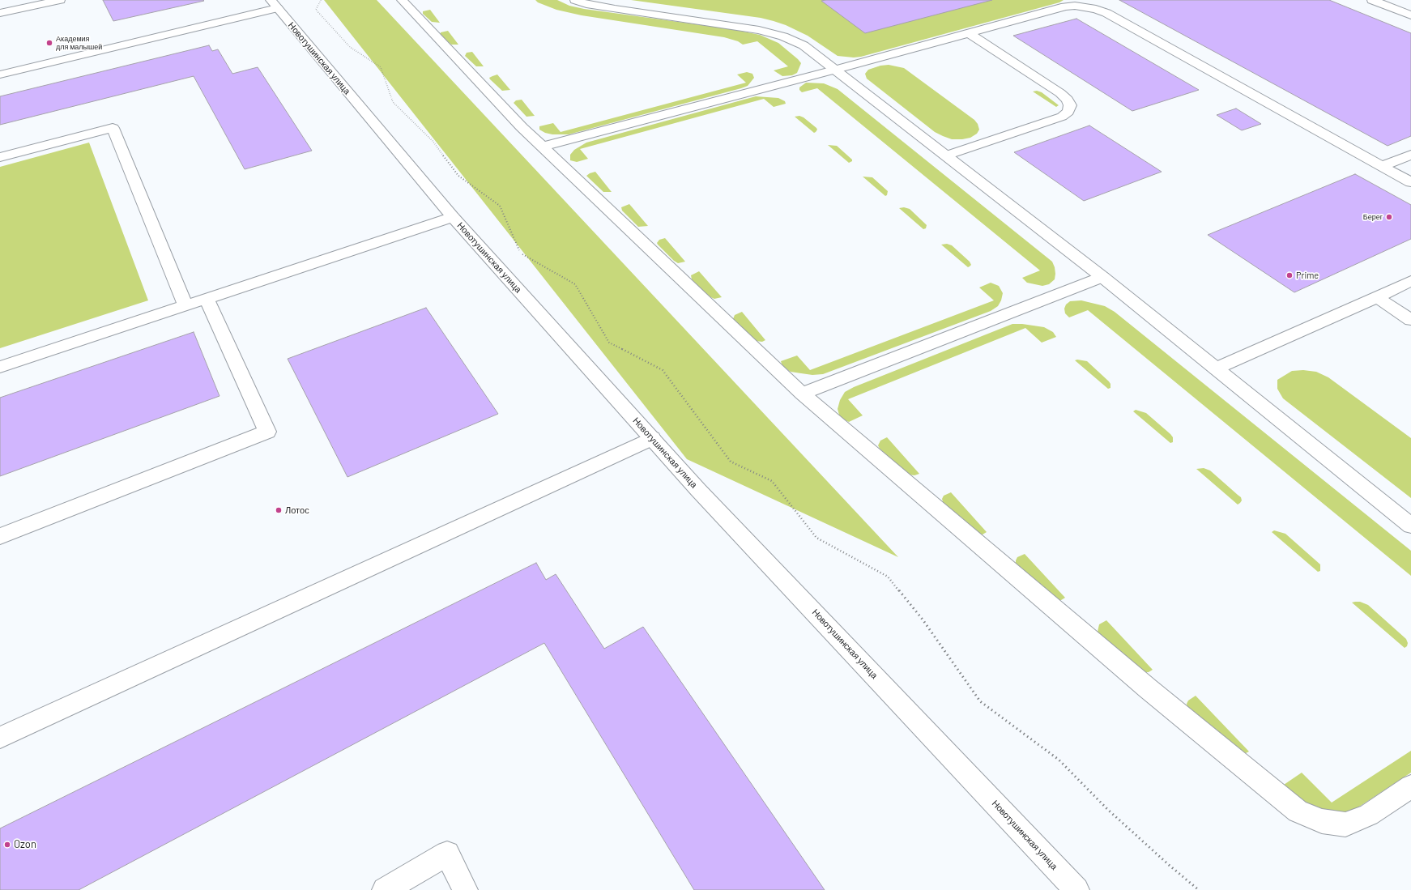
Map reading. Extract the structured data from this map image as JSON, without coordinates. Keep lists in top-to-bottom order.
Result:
{
  "streets": {
    "street": ["Новотушинская улица"]
  },
  "places": [
    "Академия для малышей",
    "Берег",
    "Prime",
    "Лотос",
    "Ozon"
  ]
}
